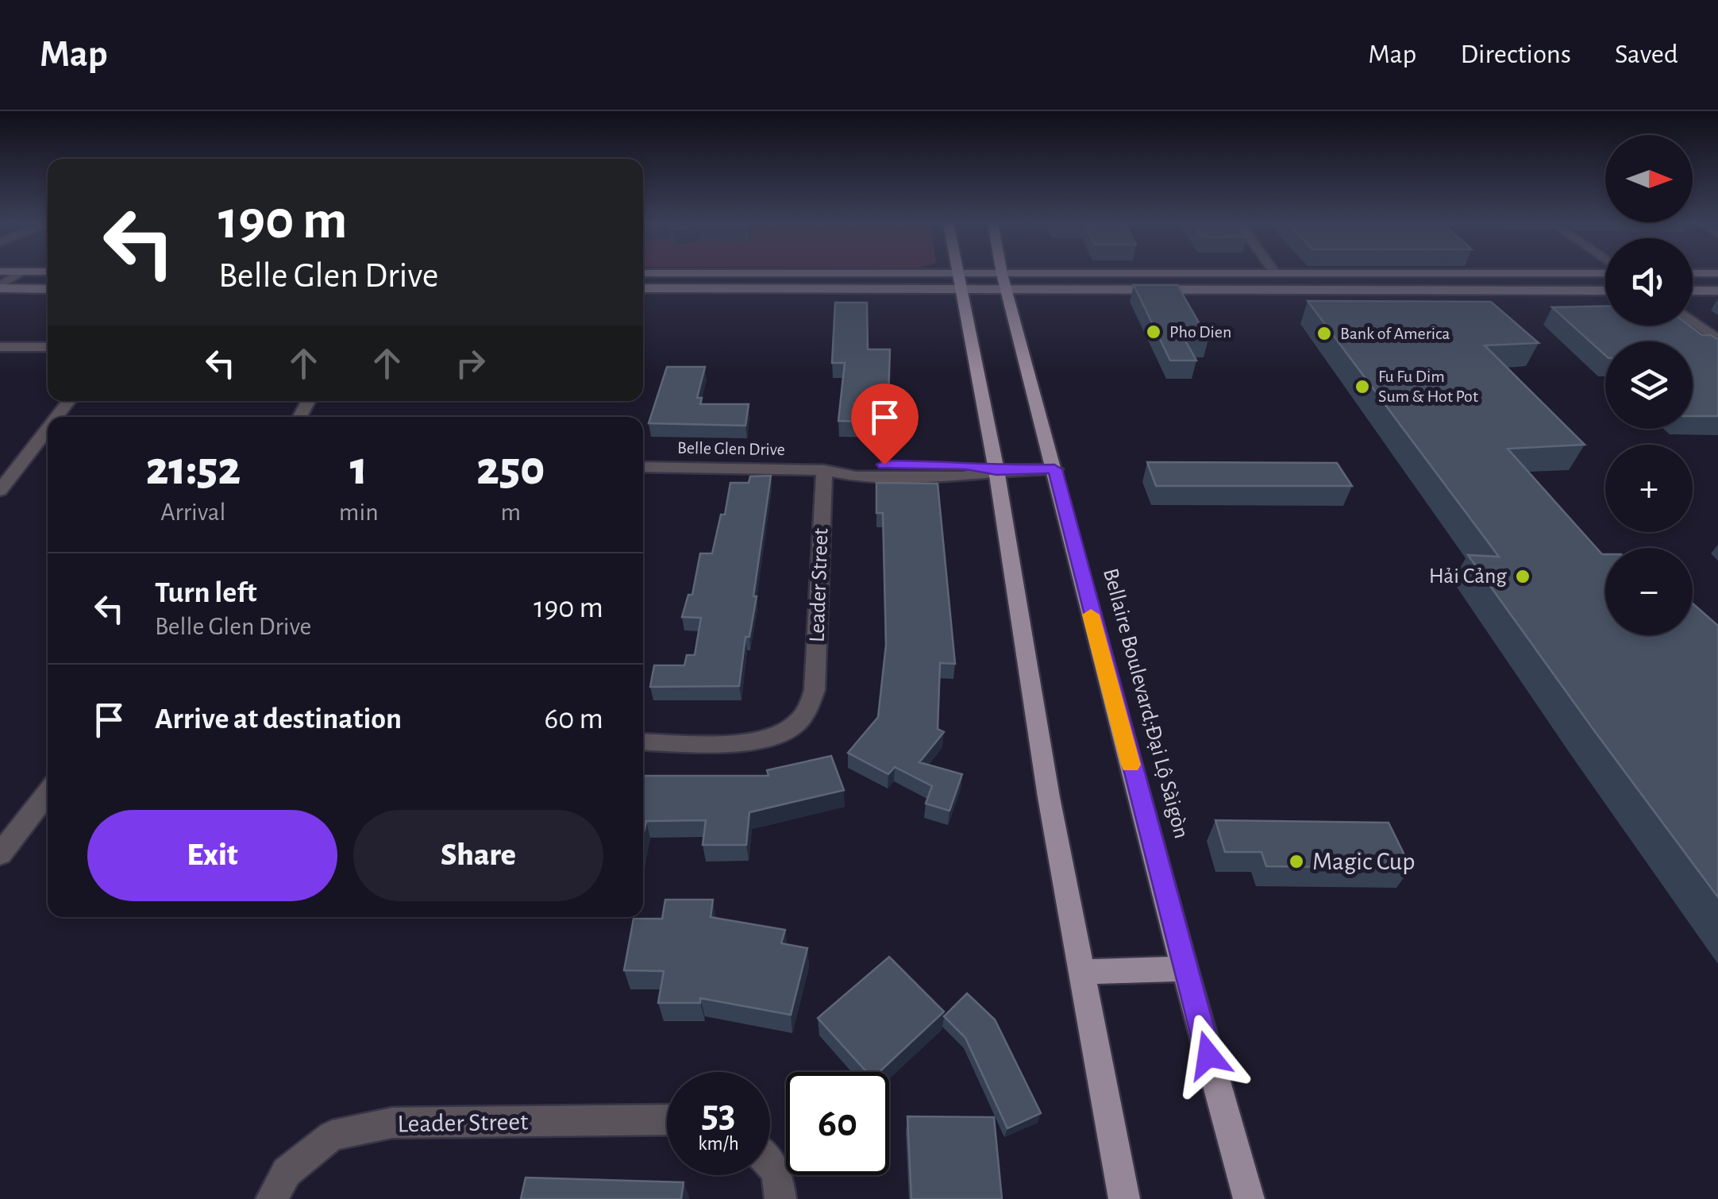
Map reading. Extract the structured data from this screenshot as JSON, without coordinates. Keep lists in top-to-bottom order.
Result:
{
  "streets": {
    "main road": ["Bellaire Boulevard;Đại Lộ Sàigòn"],
    "street": ["Belle Glen Drive", "Leader Street"]
  },
  "crossings": [
    ["Belle Glen Drive", "Leader Street"],
    ["Belle Glen Drive", "Bellaire Boulevard;Đại Lộ Sàigòn"]
  ],
  "places": [
    "Pho Dien",
    "Bank of America",
    "Fu Fu Dim Sum & Hot Pot",
    "Hải Cảng",
    "Magic Cup"
  ],
  "north": "right",
  "page": {
    "header": "Map",
    "nav": ["Map", "Directions", "Saved"],
    "map_buttons": ["+", "−"],
    "turn": ["190 m", "Belle Glen Drive"],
    "eta": [
      "21:52",
      "Arrival",
      "1",
      "min",
      "250",
      "m"
    ],
    "list": [
      {
        "name": "Turn left",
        "note": "Belle Glen Drive",
        "value": "190 m"
      },
      {
        "name": "Arrive at destination",
        "value": "60 m"
      }
    ],
    "buttons": ["Exit", "Share"],
    "speed": "53 km/h",
    "limit": "60"
  }
}
